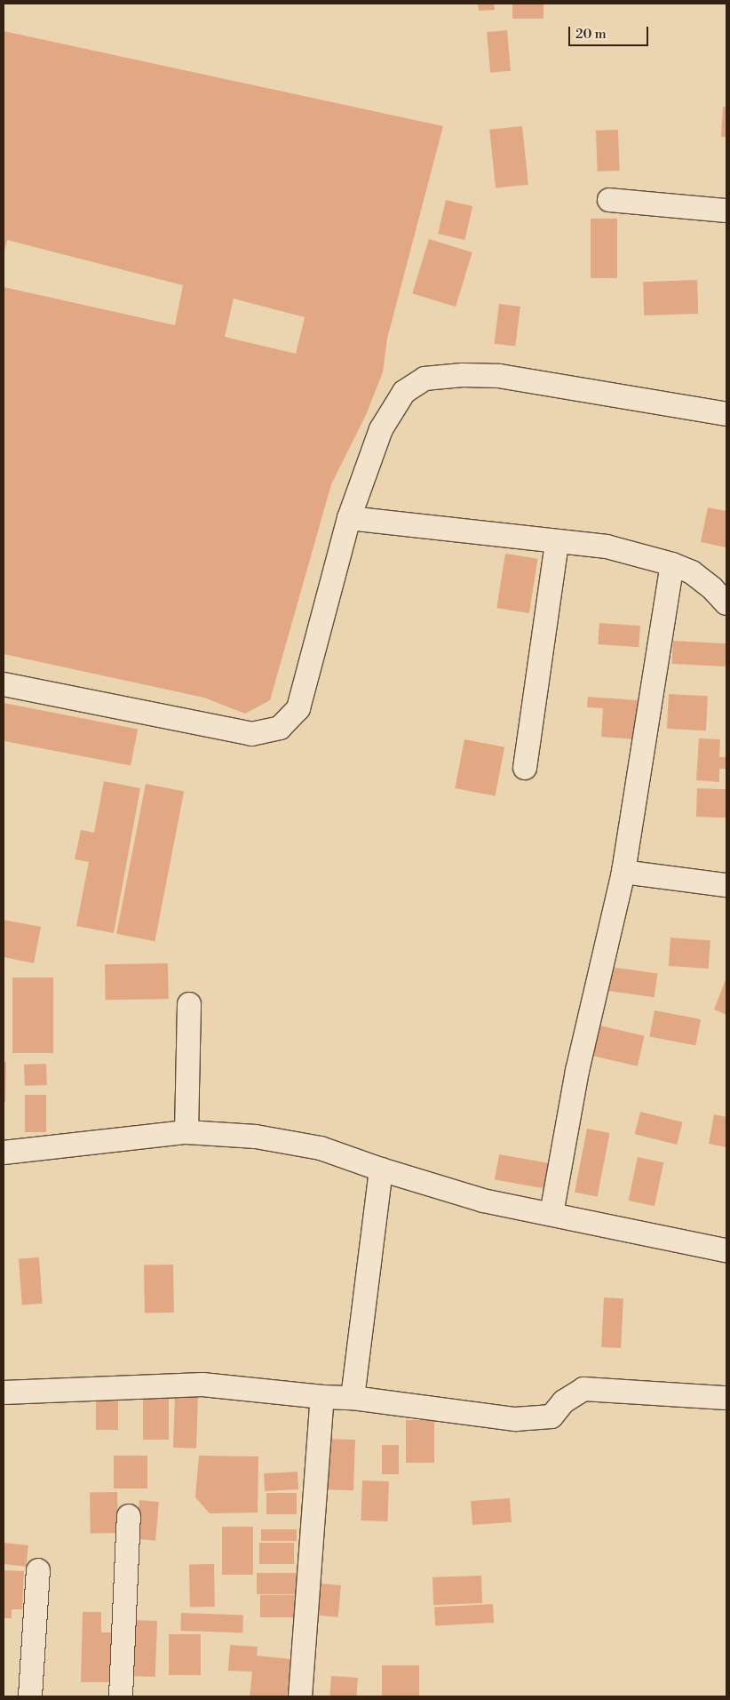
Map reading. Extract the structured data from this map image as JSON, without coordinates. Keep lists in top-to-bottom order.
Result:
{
  "scale_bar": "20 m"
}
